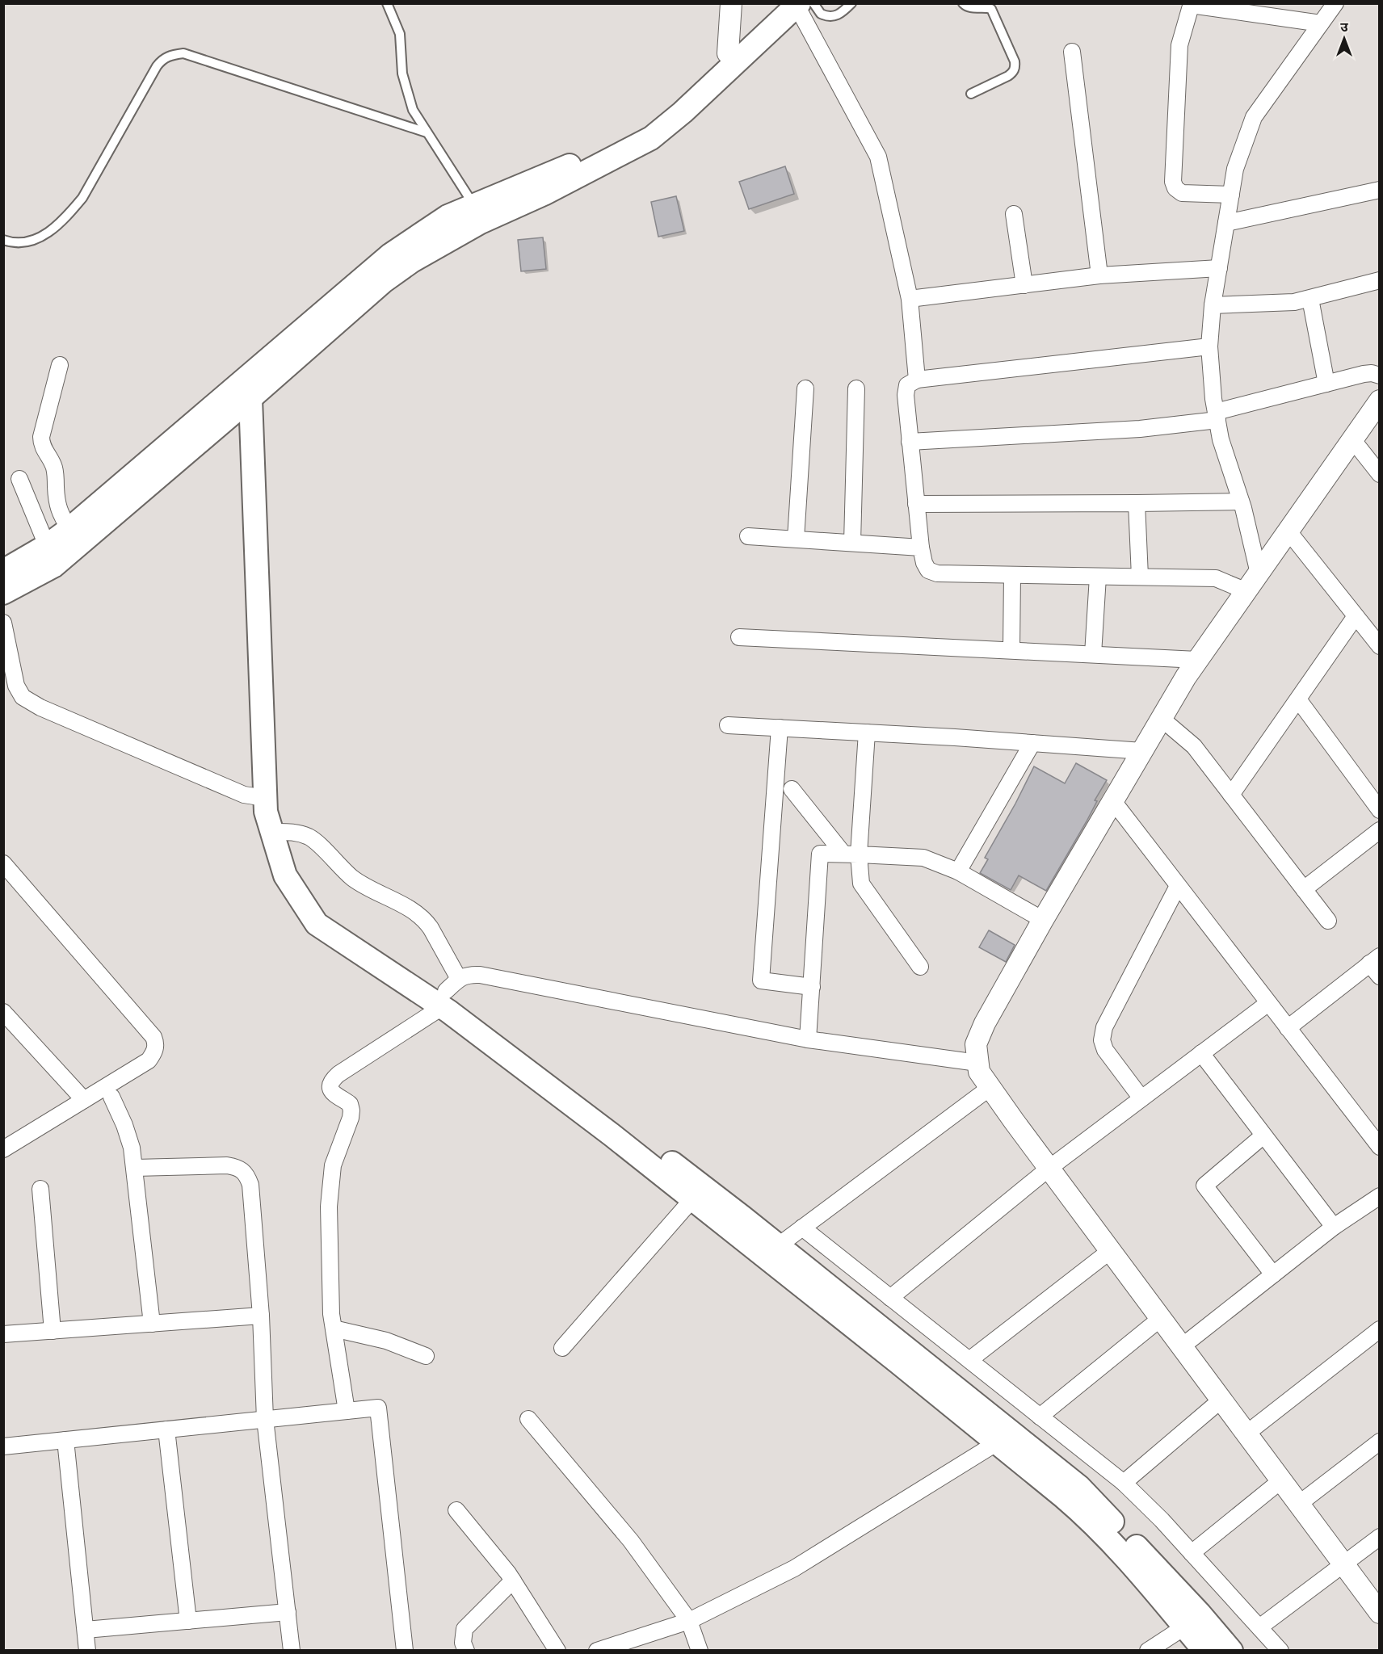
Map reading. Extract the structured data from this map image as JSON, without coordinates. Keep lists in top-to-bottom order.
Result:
{
  "north": "top"
}
